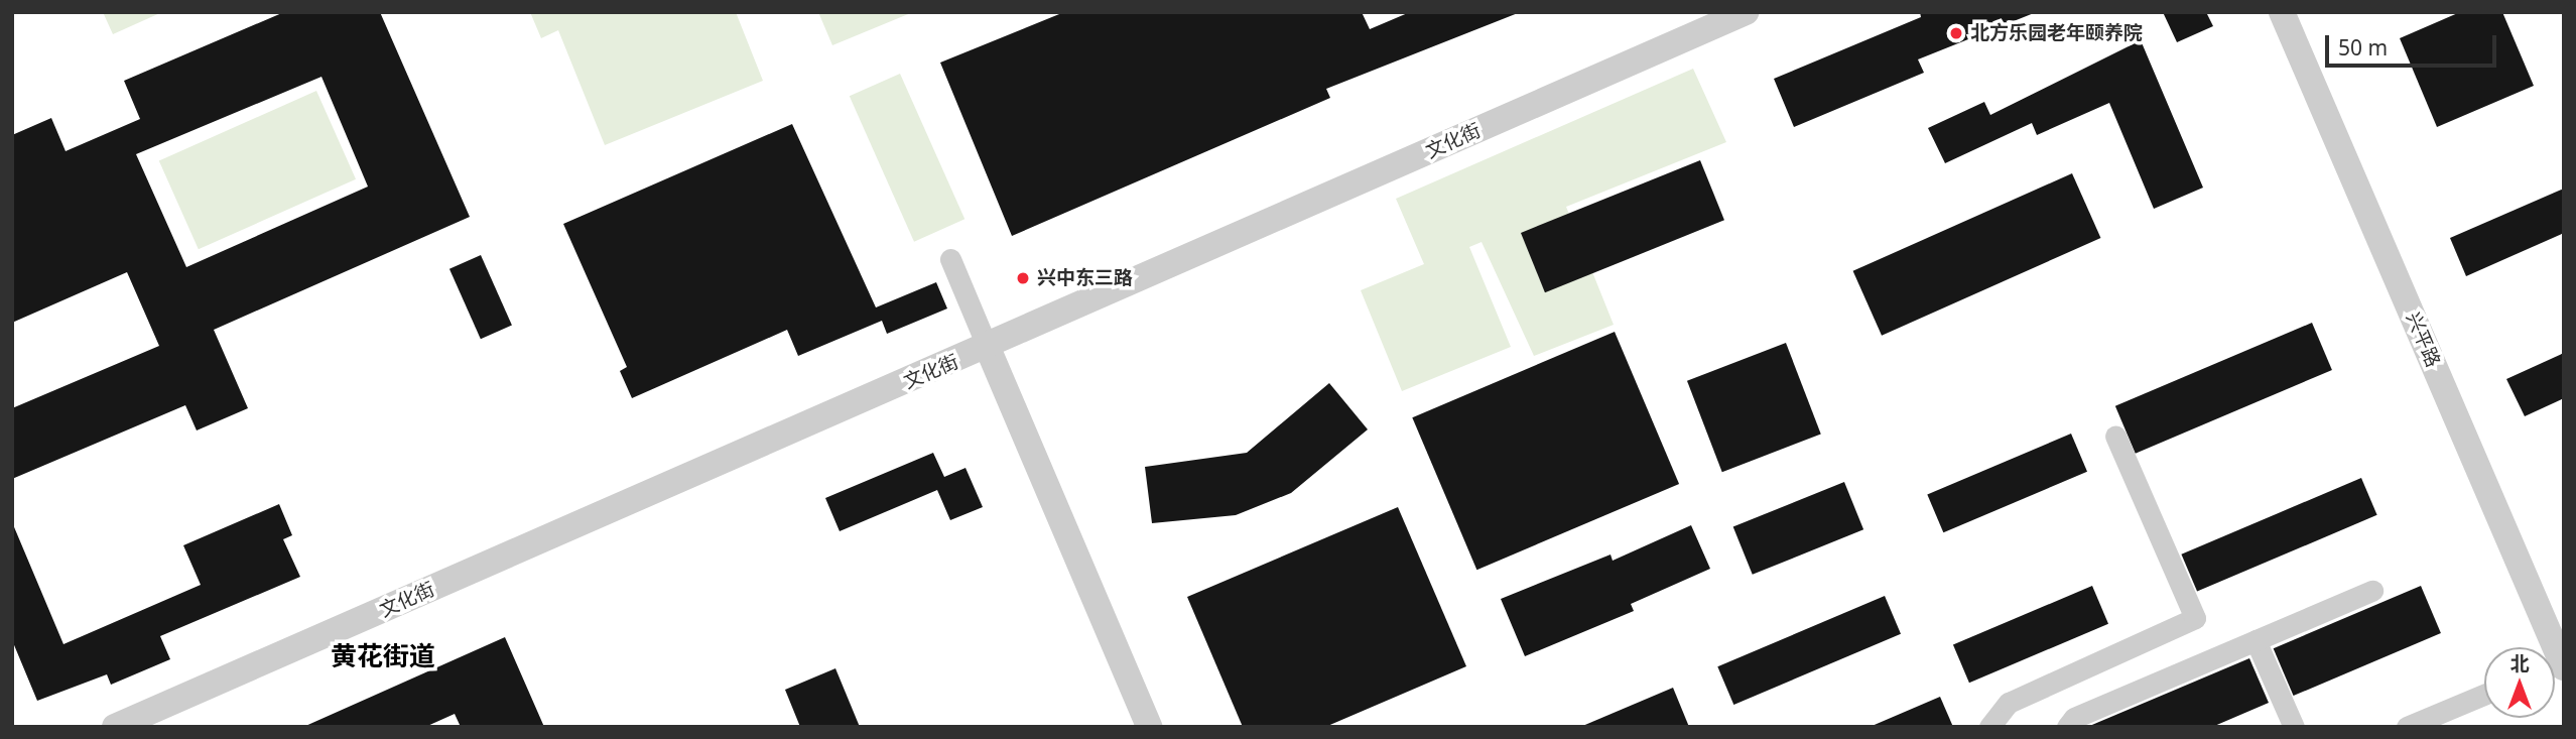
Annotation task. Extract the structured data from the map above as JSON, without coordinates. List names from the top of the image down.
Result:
{
  "streets": {
    "street": ["文化街", "兴平路"]
  },
  "districts": ["黄花街道"],
  "places": ["北方乐园老年颐养院", "兴中东三路"],
  "scale_bar": "50 m",
  "north": "top"
}
